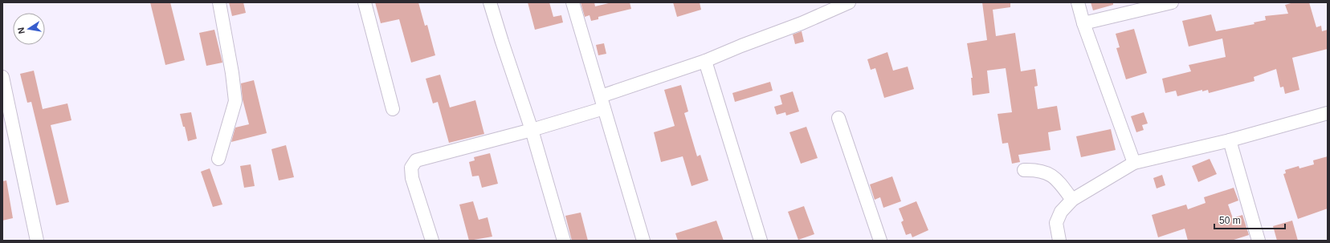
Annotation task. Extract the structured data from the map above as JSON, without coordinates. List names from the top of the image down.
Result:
{
  "scale_bar": "50 m",
  "north": "left"
}
